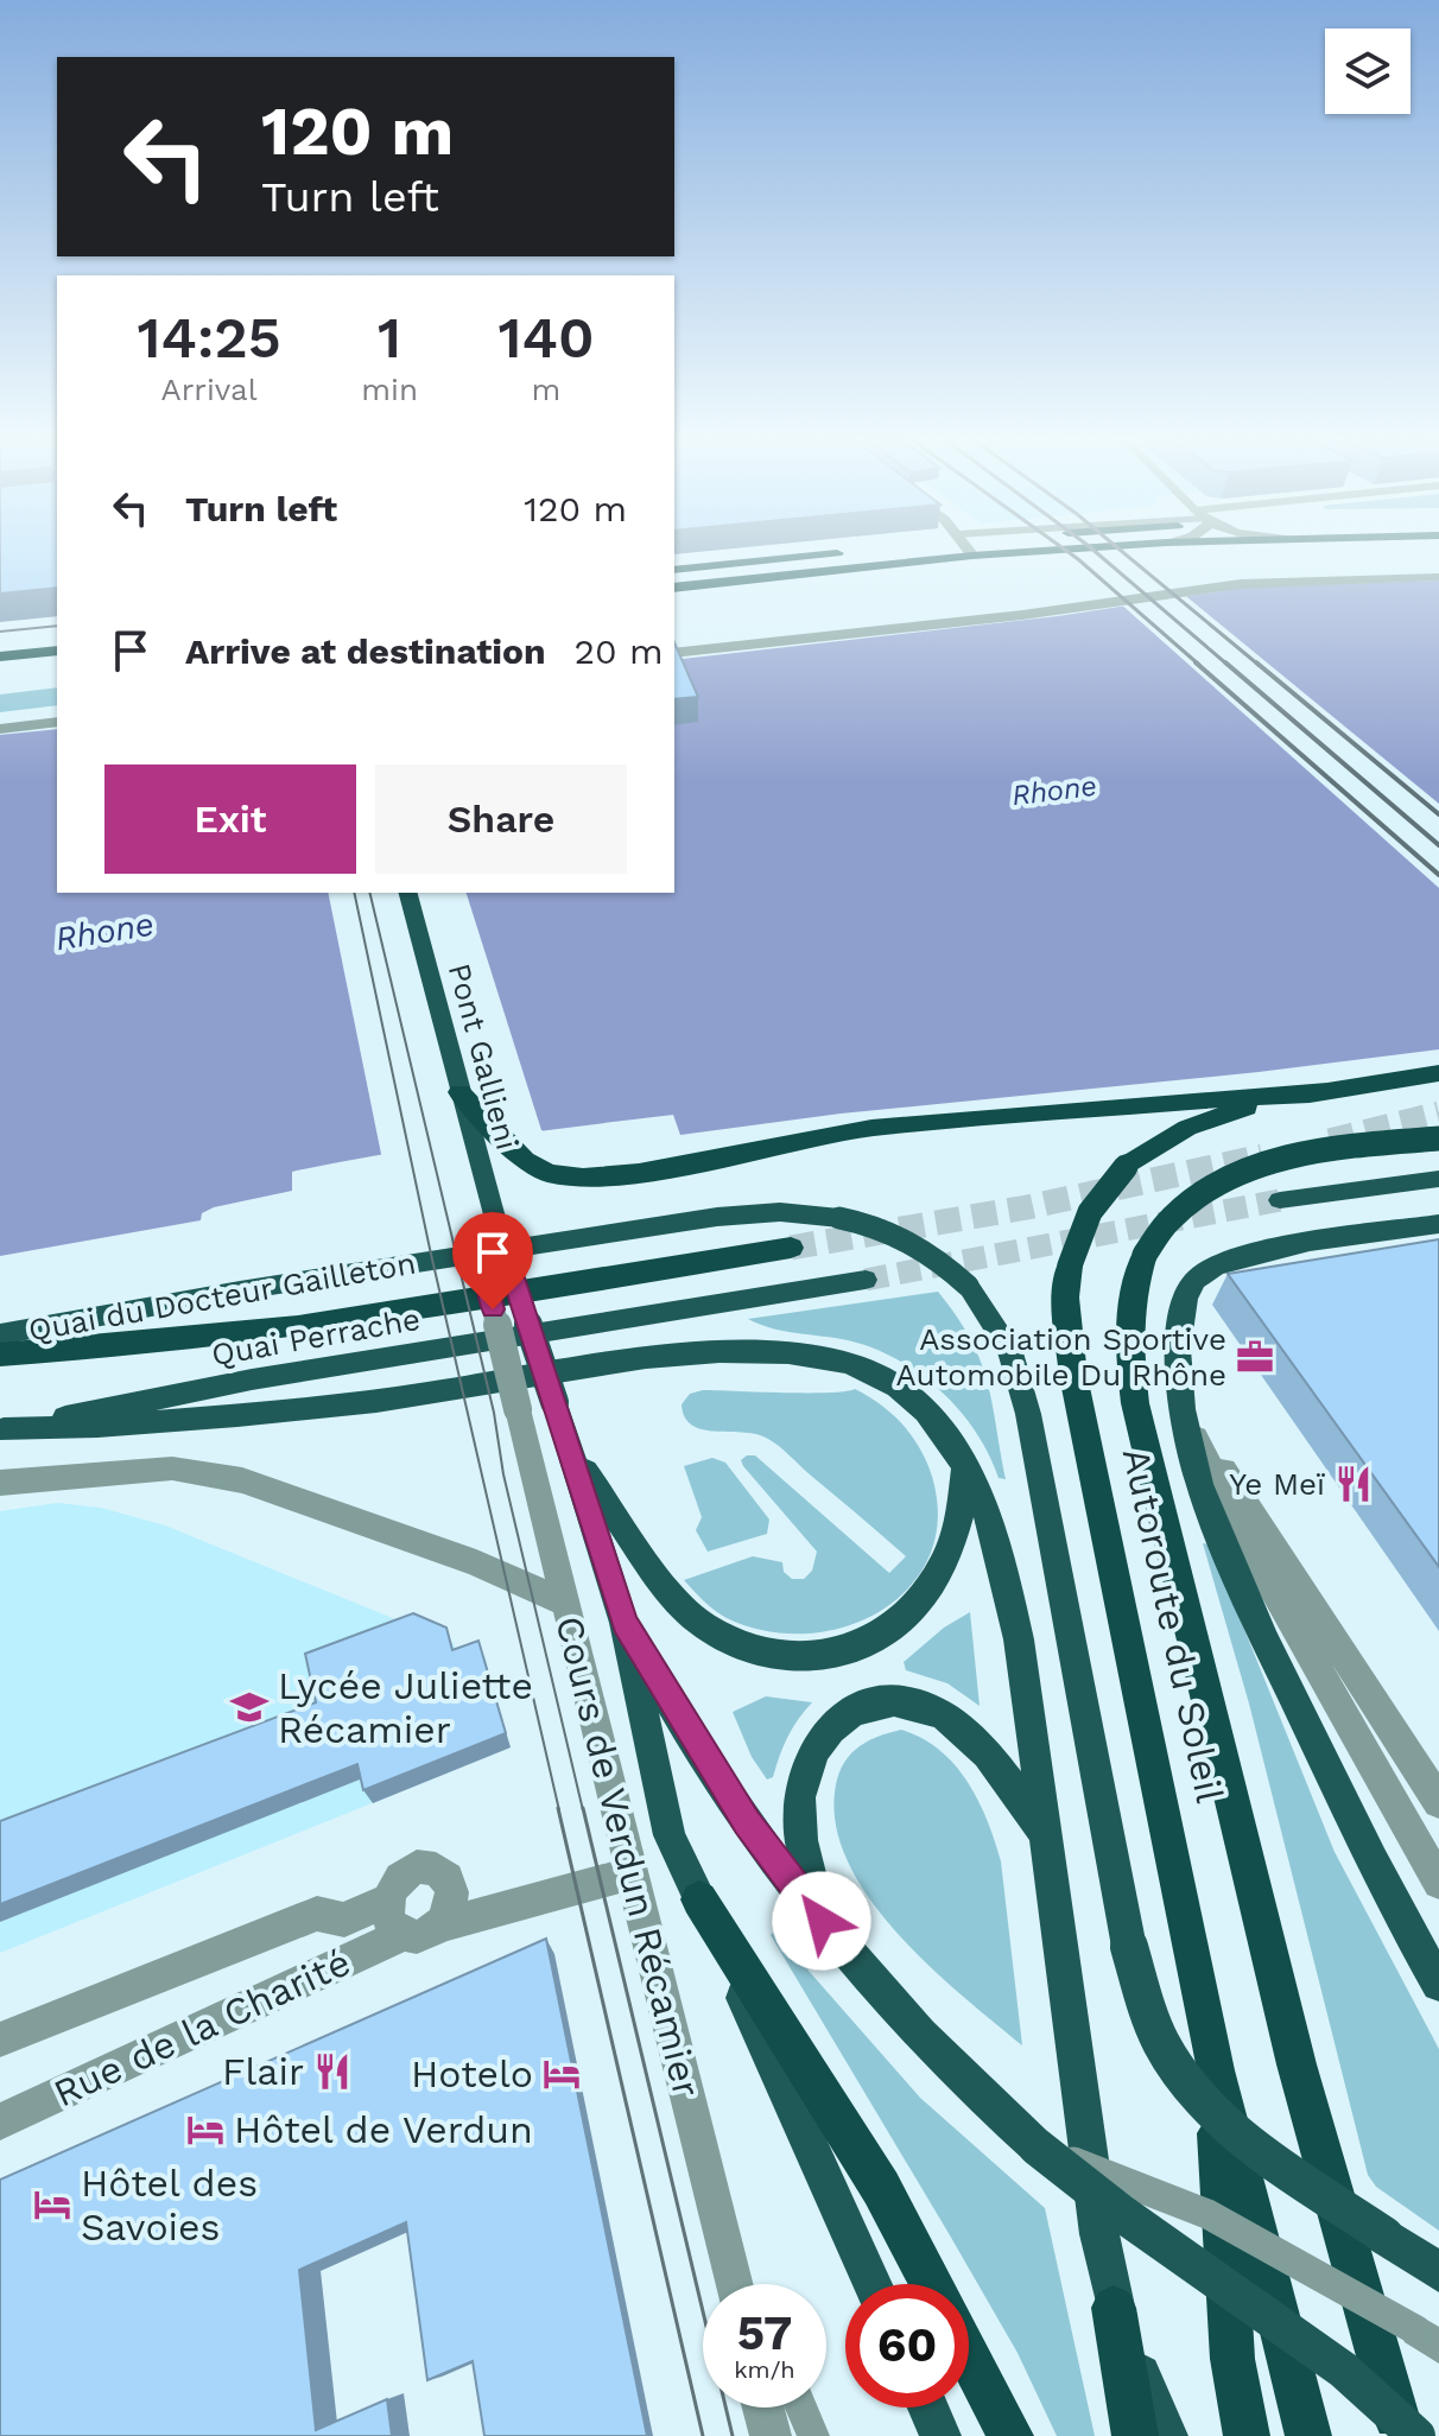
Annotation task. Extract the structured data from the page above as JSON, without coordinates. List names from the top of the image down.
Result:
{
  "streets": {
    "highway": ["Autoroute du Soleil"],
    "main road": ["Pont Gallieni", "Quai du Docteur Gailleton", "Quai Perrache"],
    "street": ["Cours de Verdun Récamier", "Rue de la Charité"]
  },
  "crossings": [
    ["Pont Gallieni", "Cours de Verdun Récamier"]
  ],
  "water": ["Rhone"],
  "places": {
    "office": ["Association Sportive Automobile Du Rhône"],
    "restaurant": ["Ye Meï", "Flair"],
    "school or university": ["Lycée Juliette Récamier"],
    "hotel": ["Hotelo", "Hôtel de Verdun", "Hôtel des Savoies"]
  },
  "page": {
    "turn": ["120 m", "Turn left"],
    "eta": [
      "14:25",
      "Arrival",
      "1",
      "min",
      "140",
      "m"
    ],
    "list": [
      {
        "name": "Turn left",
        "value": "120 m"
      },
      {
        "name": "Arrive at destination",
        "value": "20 m"
      }
    ],
    "buttons": ["Exit", "Share"],
    "speed": "57 km/h",
    "limit": "60"
  }
}
